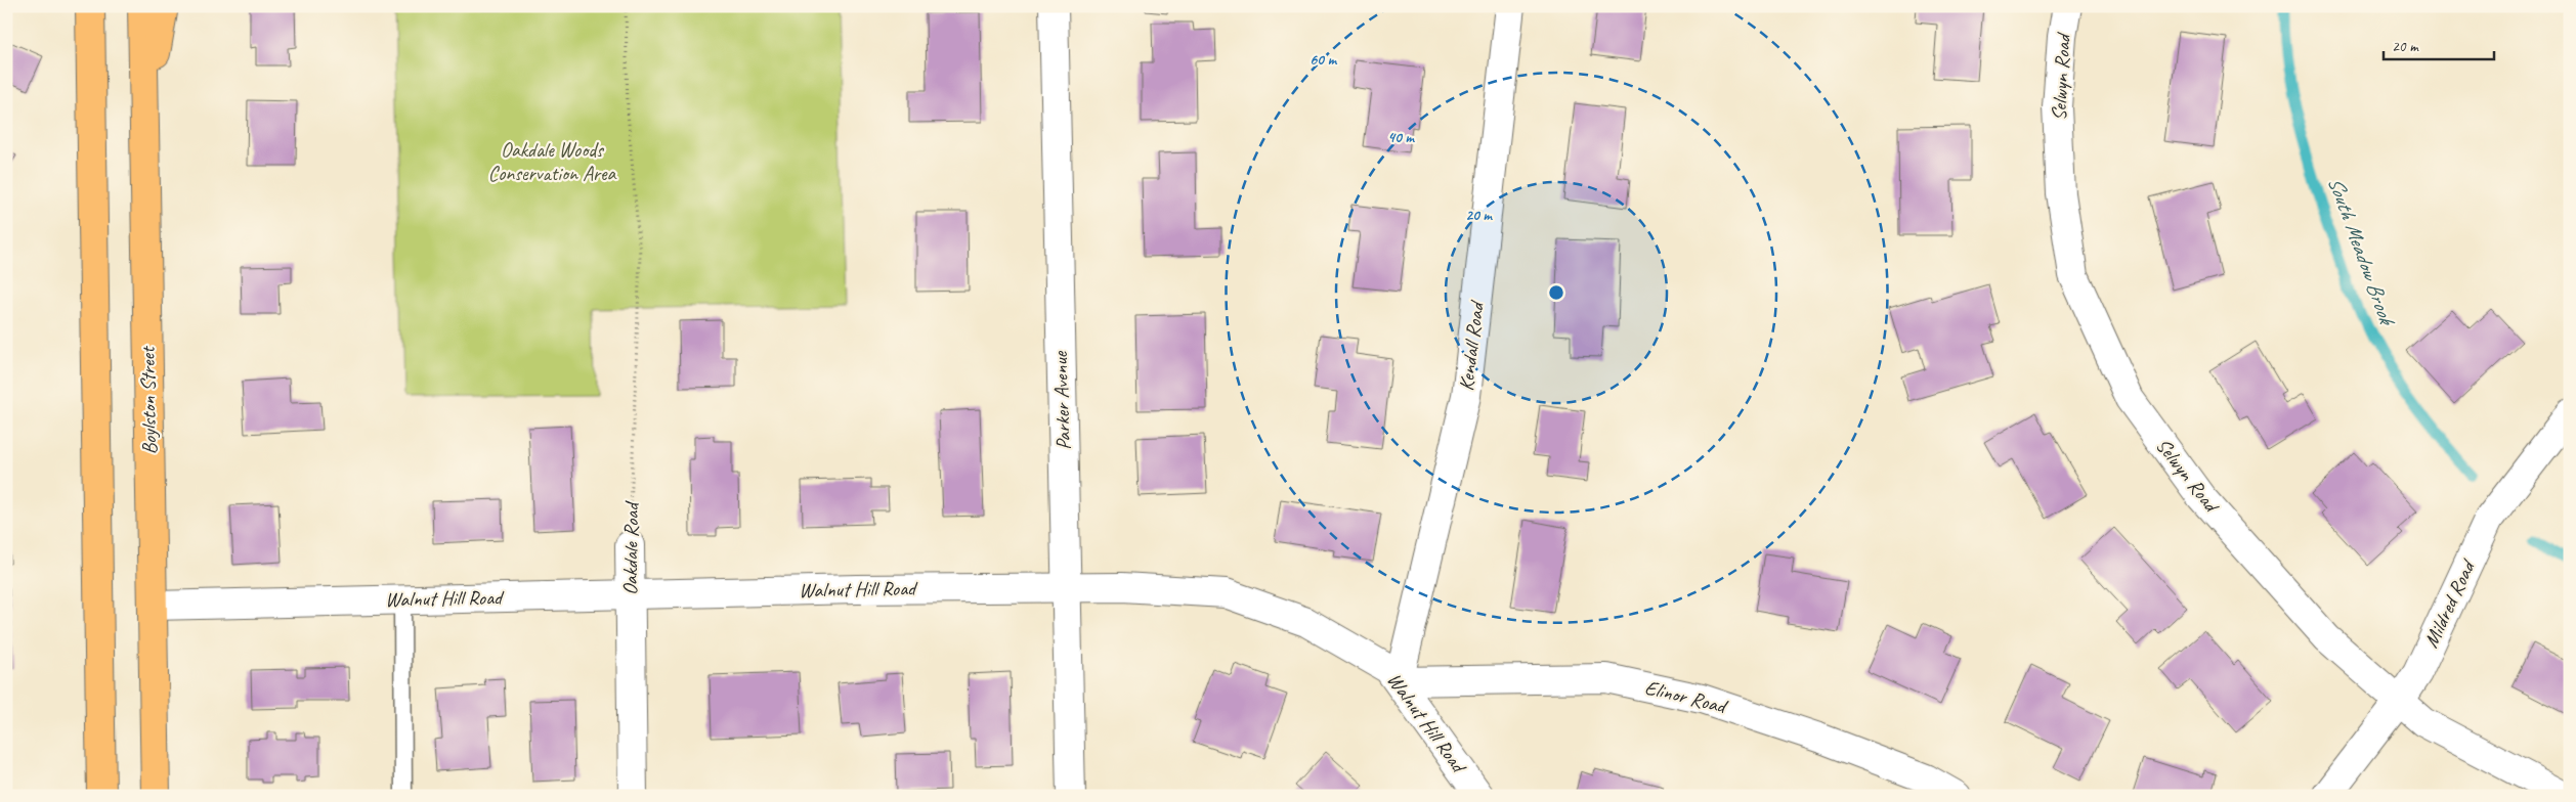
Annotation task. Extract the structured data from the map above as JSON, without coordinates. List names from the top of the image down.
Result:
{
  "streets": {
    "highway": ["Boylston Street"],
    "street": [
      "Selwyn Road",
      "Kendall Road",
      "Parker Avenue",
      "Oakdale Road",
      "Walnut Hill Road",
      "Mildred Road",
      "Elinor Road"
    ]
  },
  "crossings": [
    ["Selwyn Road", "Mildred Road"],
    ["Kendall Road", "Walnut Hill Road"],
    ["Kendall Road", "Elinor Road"],
    ["Boylston Street", "Walnut Hill Road"],
    ["Parker Avenue", "Walnut Hill Road"],
    ["Oakdale Road", "Walnut Hill Road"],
    ["Walnut Hill Road", "Elinor Road"]
  ],
  "water": ["South Meadow Brook"],
  "parks": ["Oakdale Woods Conservation Area"],
  "scale_bar": "20 m",
  "rings": ["60 m", "40 m", "20 m"]
}
